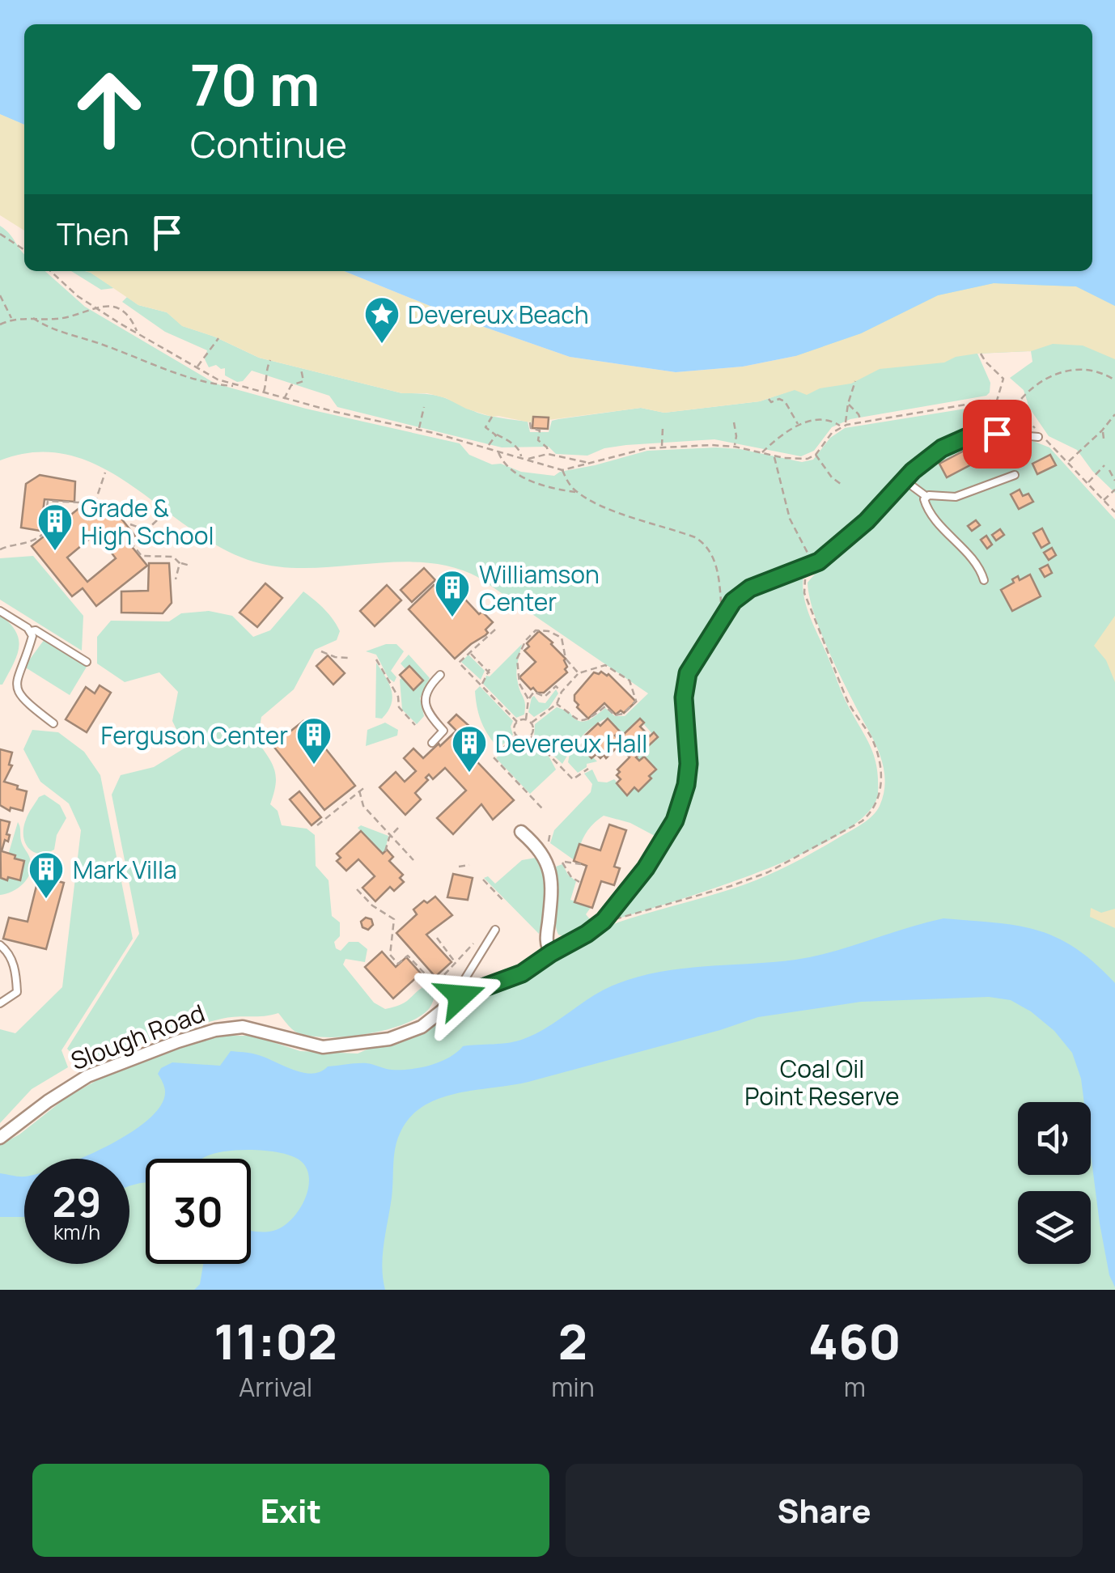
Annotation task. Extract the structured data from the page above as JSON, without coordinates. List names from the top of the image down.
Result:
{
  "streets": {
    "street": ["Slough Road"]
  },
  "parks": ["Coal Oil Point Reserve"],
  "places": {
    "place": ["Devereux Beach"],
    "building": [
      "Grade & High School",
      "Williamson Center",
      "Ferguson Center",
      "Devereux Hall",
      "Mark Villa"
    ]
  },
  "page": {
    "turn": ["70 m", "Continue"],
    "then": "Then",
    "speed": "29 km/h",
    "limit": "30",
    "eta": [
      "11:02",
      "Arrival",
      "2",
      "min",
      "460",
      "m"
    ],
    "buttons": ["Exit", "Share"]
  }
}
